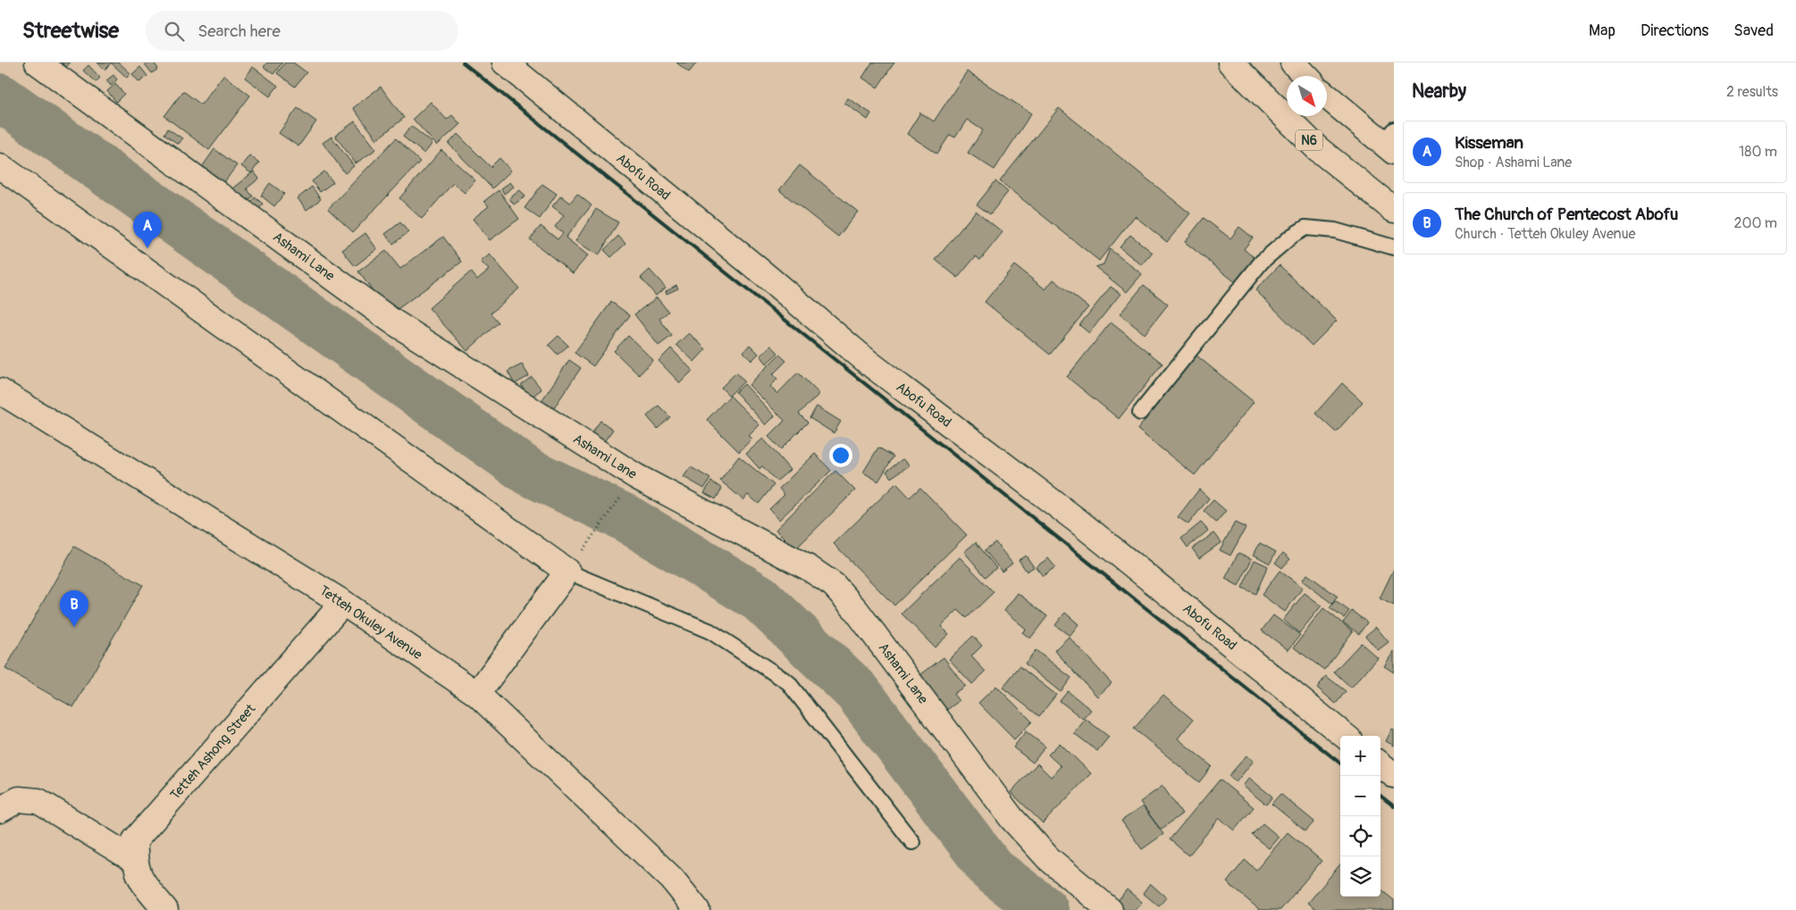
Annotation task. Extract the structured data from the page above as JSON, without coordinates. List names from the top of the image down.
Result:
{
  "streets": {
    "main road": [
      "N6",
      "Abofu Road",
      "Ashami Lane",
      "Tetteh Okuley Avenue",
      "Tetteh Ashong Street"
    ]
  },
  "crossings": [
    ["Tetteh Okuley Avenue", "Tetteh Ashong Street"]
  ],
  "north": "bottom right",
  "page": {
    "header": "Streetwise",
    "search": "Search here",
    "nav": ["Map", "Directions", "Saved"],
    "heading": ["Nearby", "2 results"],
    "list": [
      {
        "mark": "A",
        "name": "Kisseman",
        "note": "Shop · Ashami Lane",
        "value": "180 m"
      },
      {
        "mark": "B",
        "name": "The Church of Pentecost Abofu",
        "note": "Church · Tetteh Okuley Avenue",
        "value": "200 m"
      }
    ],
    "pins": ["A", "B"],
    "map_buttons": ["+", "−"]
  }
}
